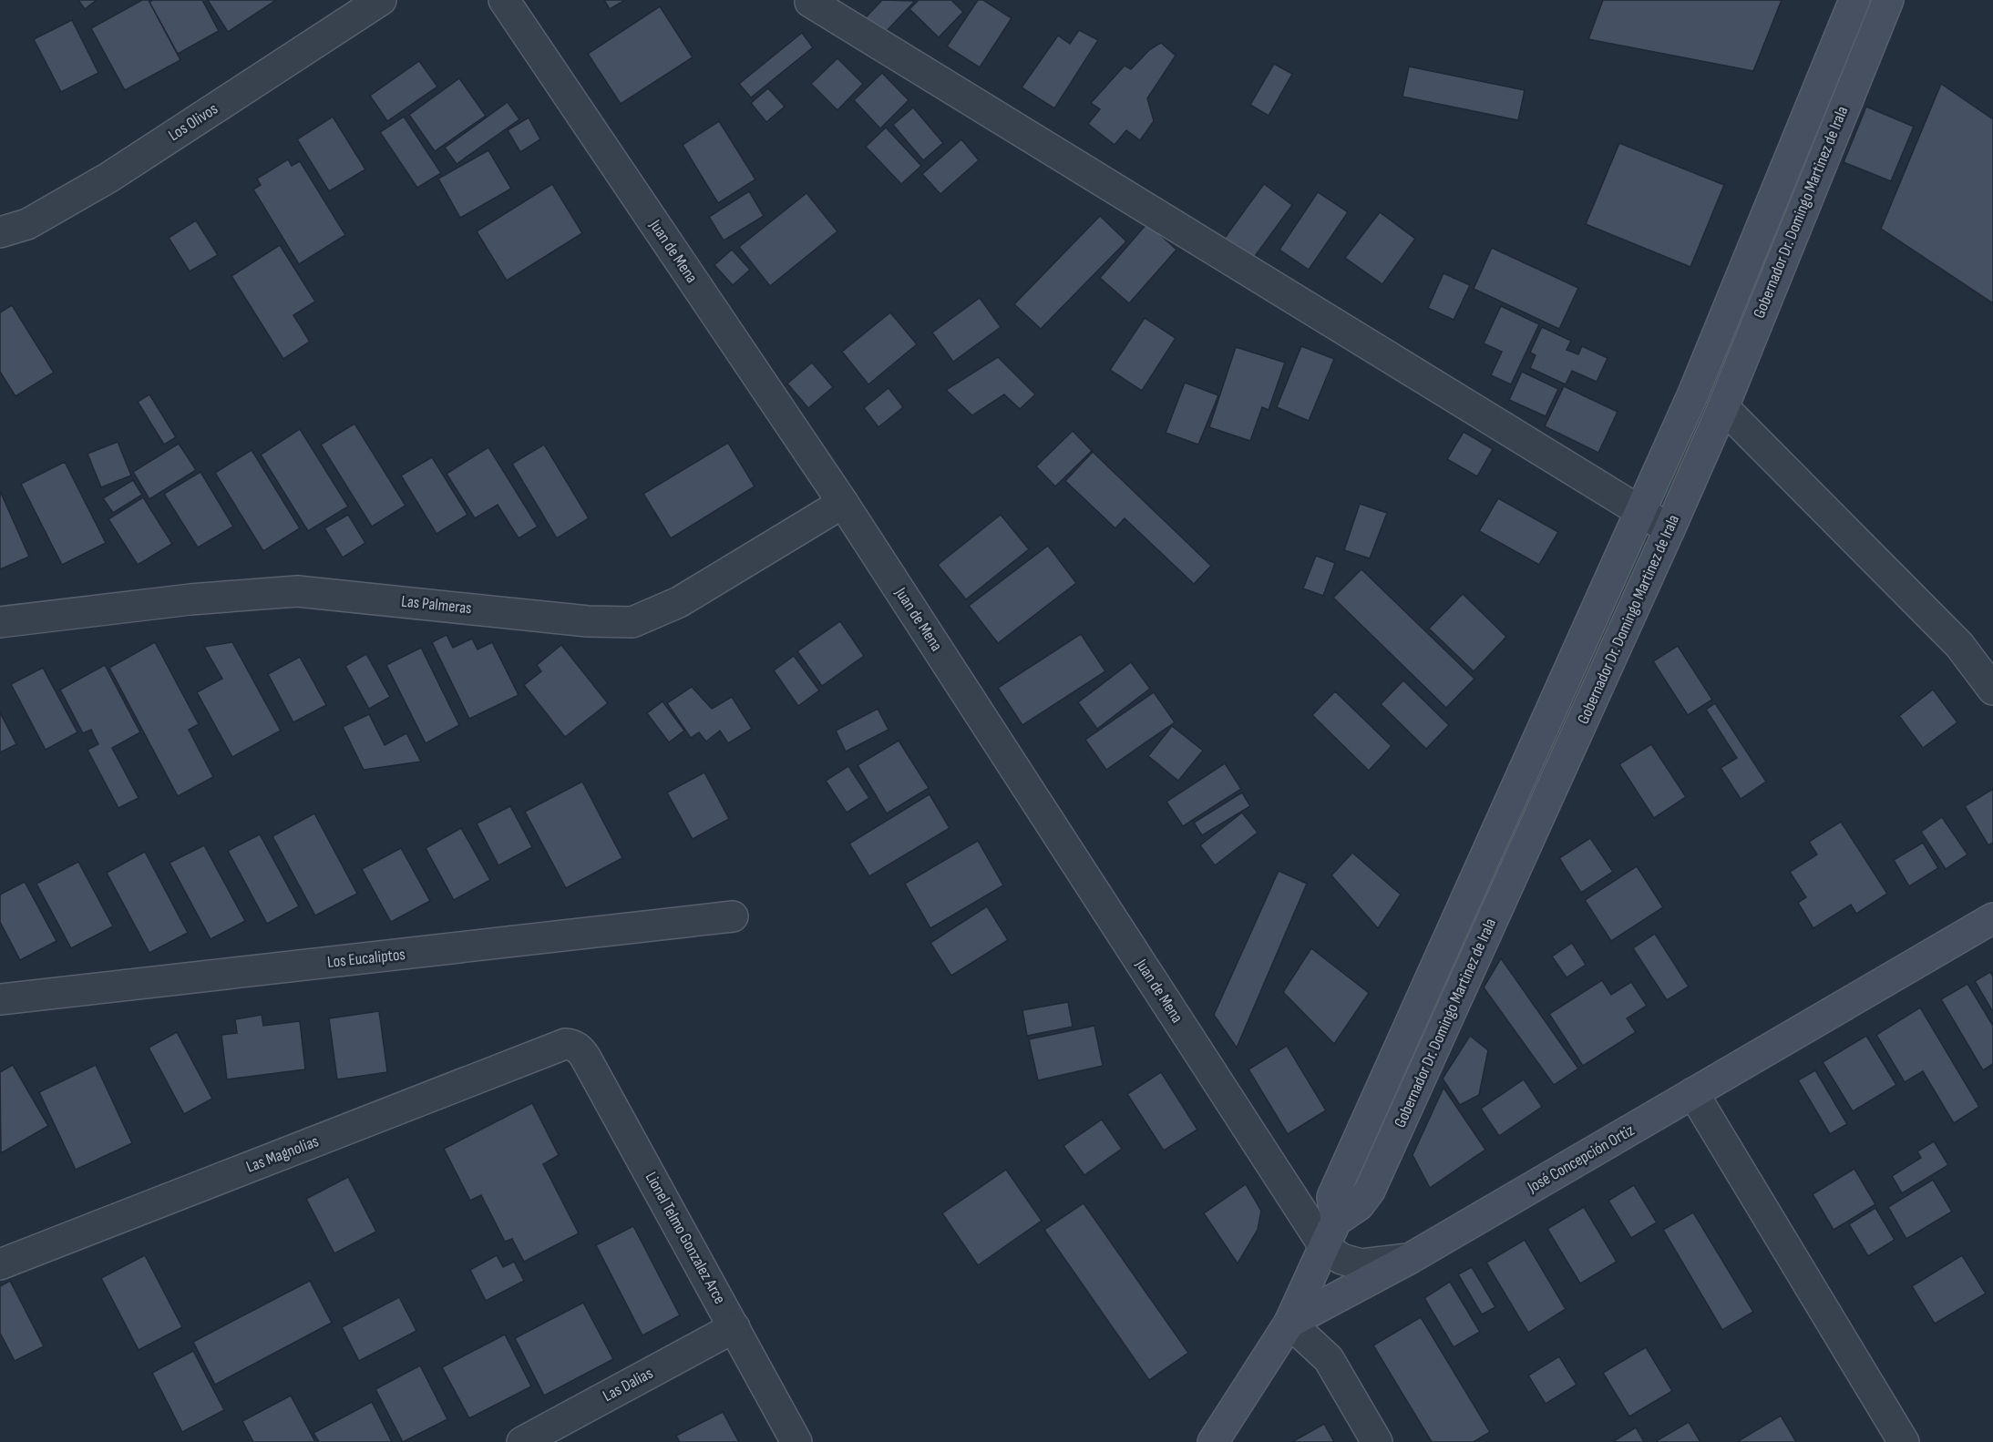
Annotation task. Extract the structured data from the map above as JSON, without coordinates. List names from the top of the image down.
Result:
{
  "streets": {
    "street": [
      "Los Olivos",
      "Gobernador Dr. Domingo Martinez de Irala",
      "Juan de Mena",
      "Las Palmeras",
      "Los Eucaliptos",
      "Las Magnolias",
      "José Concepción Ortiz",
      "Lionel Telmo Gonzalez Arce",
      "Las Dalias"
    ]
  },
  "crossings": [
    ["Gobernador Dr. Domingo Martinez de Irala", "Juan de Mena"],
    ["Gobernador Dr. Domingo Martinez de Irala", "José Concepción Ortiz"],
    ["Juan de Mena", "Las Palmeras"],
    ["Las Magnolias", "Lionel Telmo Gonzalez Arce"],
    ["Lionel Telmo Gonzalez Arce", "Las Dalias"]
  ]
}
